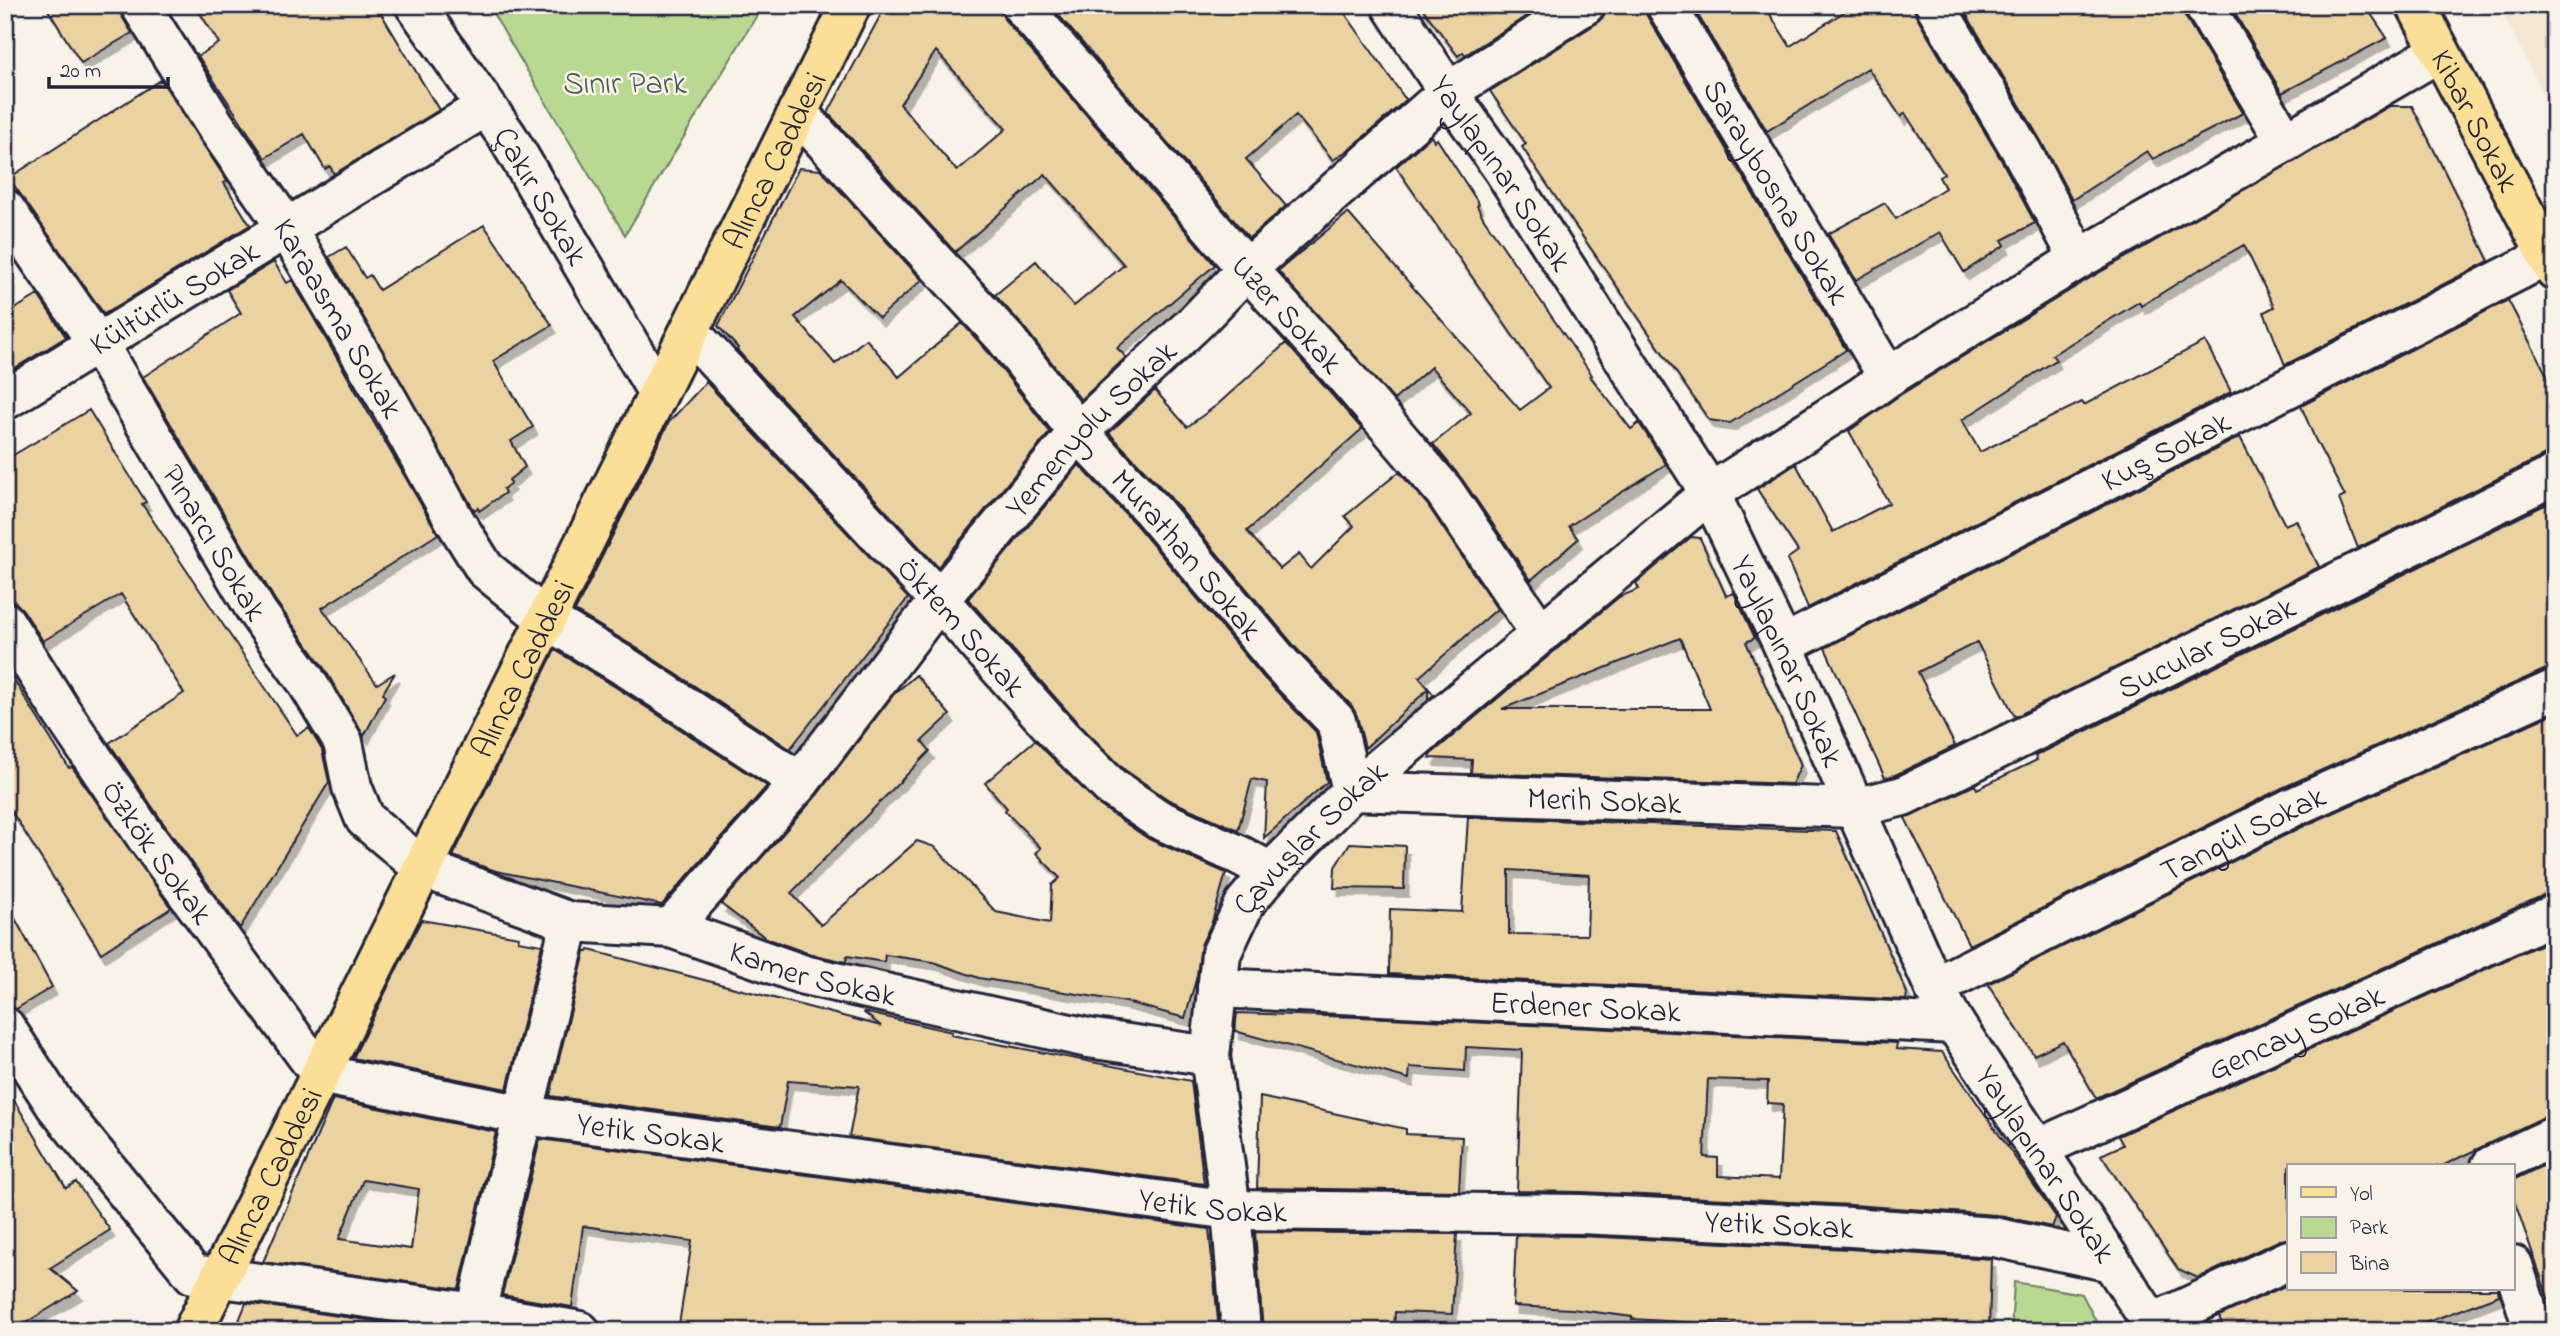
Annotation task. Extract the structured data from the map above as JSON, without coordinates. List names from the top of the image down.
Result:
{
  "streets": {
    "main road": ["Kibar Sokak", "Alınca Caddesi"],
    "street": [
      "Yaylapınar Sokak",
      "Saraybosna Sokak",
      "Çakır Sokak",
      "Kültürlü Sokak",
      "Uzer Sokak",
      "Karaasma Sokak",
      "Yemenyolu Sokak",
      "Kuş Sokak",
      "Pınarcı Sokak",
      "Murathan Sokak",
      "Öktem Sokak",
      "Sucular Sokak",
      "Merih Sokak",
      "Tangül Sokak",
      "Çavuşlar Sokak",
      "Özkök Sokak",
      "Kamer Sokak",
      "Erdener Sokak",
      "Gencay Sokak",
      "Yetik Sokak"
    ]
  },
  "crossings": [
    ["Kibar Sokak", "Kuş Sokak"],
    ["Kibar Sokak", "Çavuşlar Sokak"],
    ["Alınca Caddesi", "Çakır Sokak"],
    ["Alınca Caddesi", "Karaasma Sokak"],
    ["Alınca Caddesi", "Pınarcı Sokak"],
    ["Alınca Caddesi", "Murathan Sokak"],
    ["Alınca Caddesi", "Öktem Sokak"],
    ["Alınca Caddesi", "Özkök Sokak"],
    ["Alınca Caddesi", "Kamer Sokak"],
    ["Alınca Caddesi", "Yetik Sokak"],
    ["Yaylapınar Sokak", "Yemenyolu Sokak"],
    ["Yaylapınar Sokak", "Kuş Sokak"],
    ["Yaylapınar Sokak", "Sucular Sokak"],
    ["Yaylapınar Sokak", "Merih Sokak"],
    ["Yaylapınar Sokak", "Tangül Sokak"],
    ["Yaylapınar Sokak", "Çavuşlar Sokak"],
    ["Yaylapınar Sokak", "Erdener Sokak"],
    ["Yaylapınar Sokak", "Gencay Sokak"],
    ["Yaylapınar Sokak", "Yetik Sokak"],
    ["Saraybosna Sokak", "Çavuşlar Sokak"],
    ["Çakır Sokak", "Kültürlü Sokak"],
    ["Kültürlü Sokak", "Karaasma Sokak"],
    ["Kültürlü Sokak", "Pınarcı Sokak"],
    ["Uzer Sokak", "Yemenyolu Sokak"],
    ["Uzer Sokak", "Çavuşlar Sokak"],
    ["Karaasma Sokak", "Yemenyolu Sokak"],
    ["Yemenyolu Sokak", "Murathan Sokak"],
    ["Yemenyolu Sokak", "Öktem Sokak"],
    ["Yemenyolu Sokak", "Kamer Sokak"],
    ["Pınarcı Sokak", "Kamer Sokak"],
    ["Murathan Sokak", "Merih Sokak"],
    ["Murathan Sokak", "Çavuşlar Sokak"],
    ["Öktem Sokak", "Çavuşlar Sokak"],
    ["Sucular Sokak", "Merih Sokak"],
    ["Merih Sokak", "Çavuşlar Sokak"],
    ["Çavuşlar Sokak", "Kamer Sokak"],
    ["Çavuşlar Sokak", "Erdener Sokak"],
    ["Çavuşlar Sokak", "Yetik Sokak"],
    ["Özkök Sokak", "Yetik Sokak"]
  ],
  "parks": ["Sınır Park"],
  "legend": ["Yol", "Park", "Bina"],
  "scale_bar": "20 m"
}
